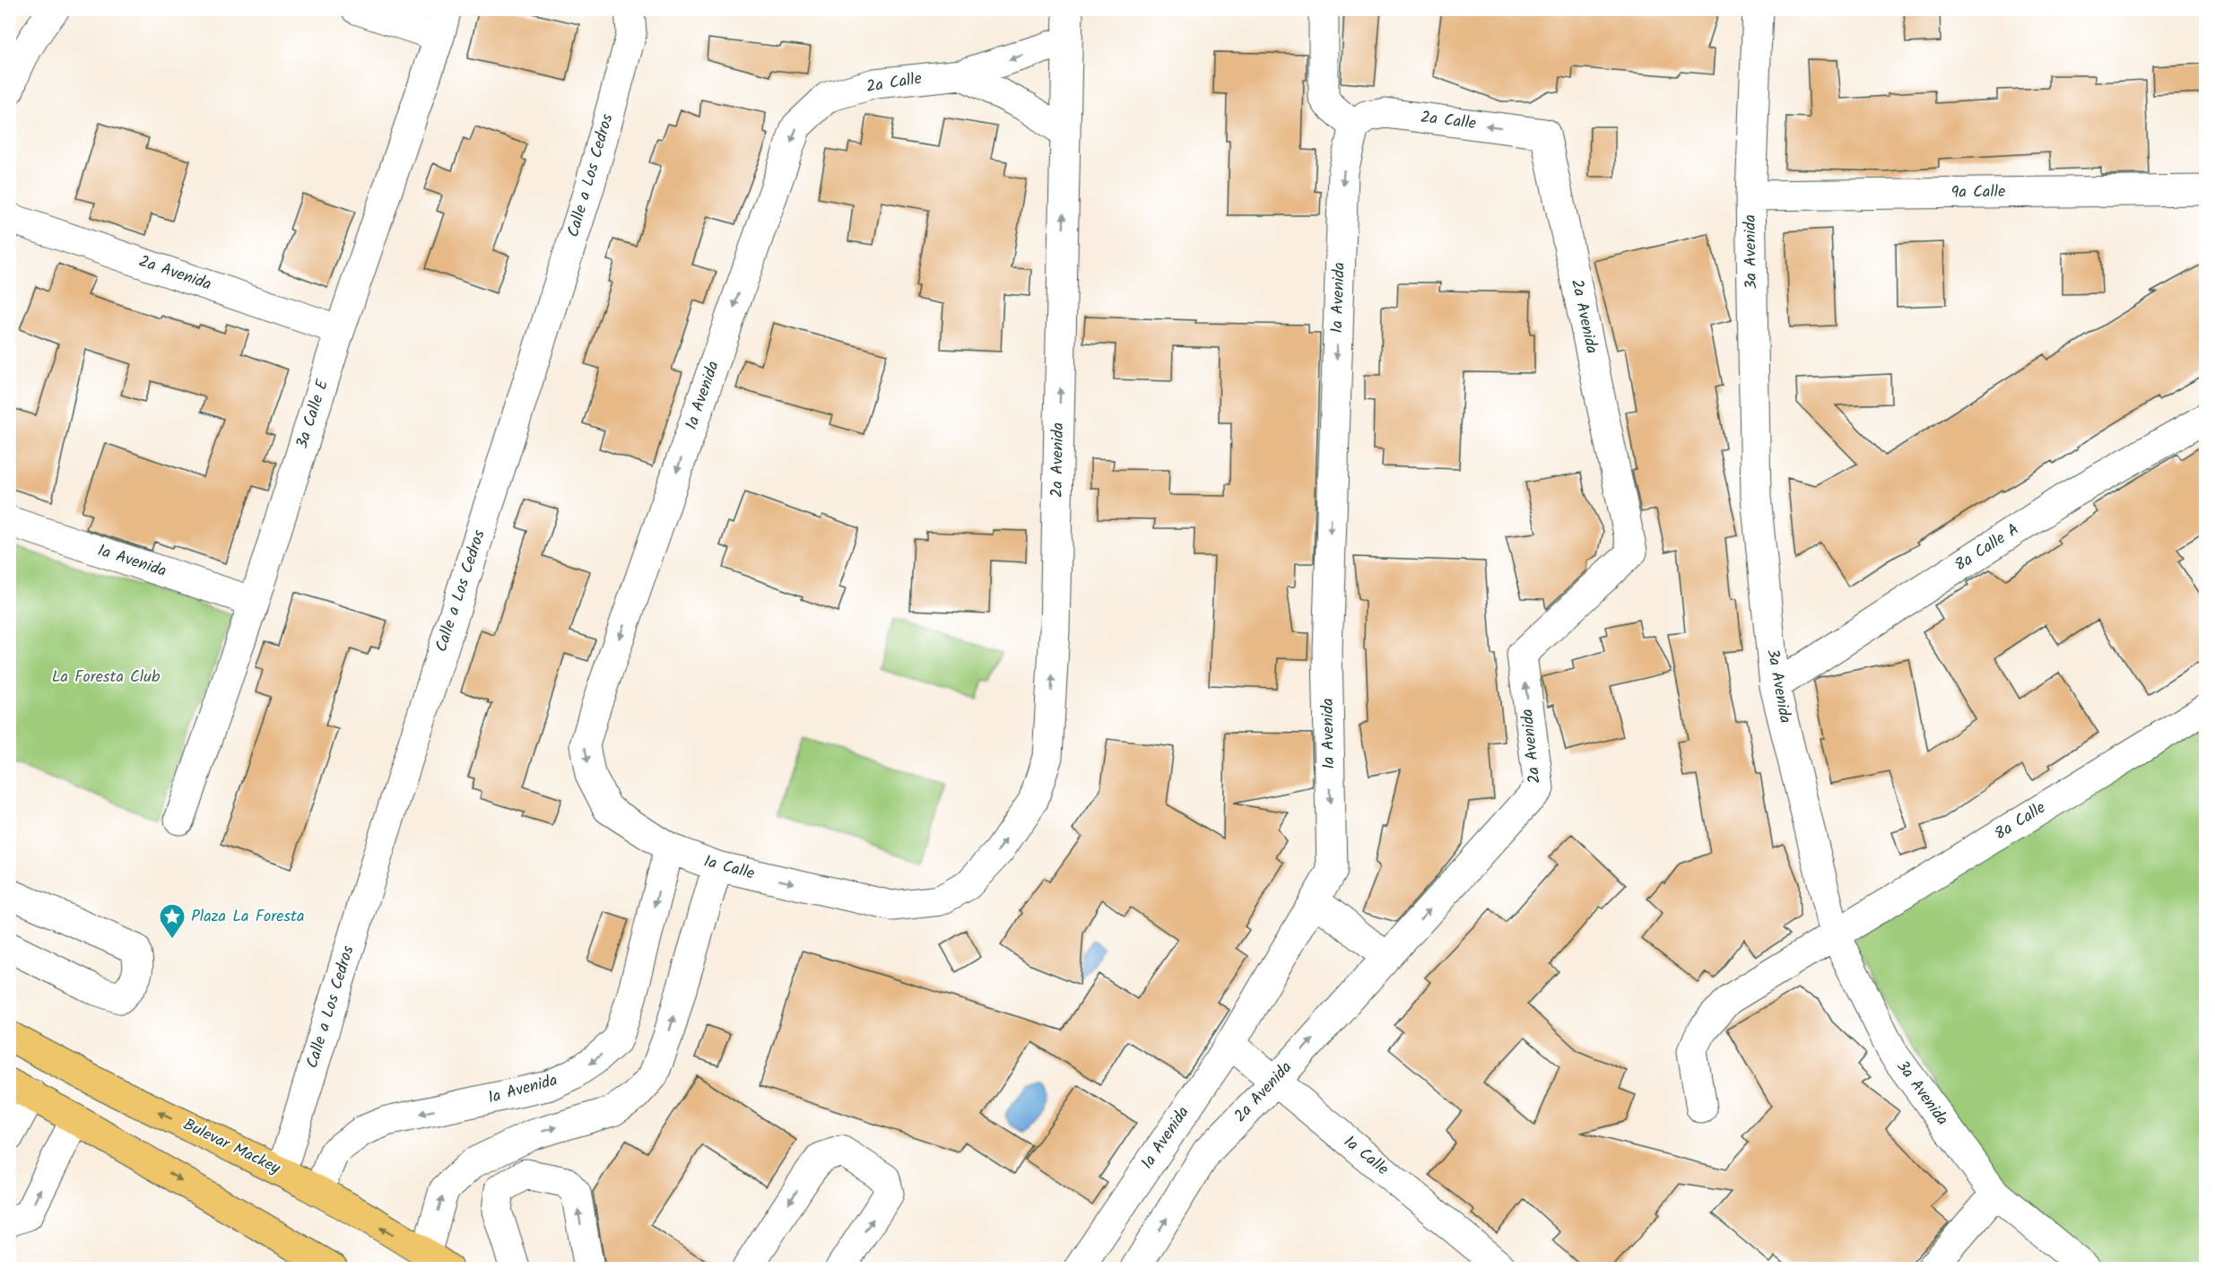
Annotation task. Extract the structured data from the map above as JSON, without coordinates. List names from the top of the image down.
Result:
{
  "streets": {
    "main road": ["Bulevar Mackey"],
    "street": [
      "2a Calle",
      "Calle a Los Cedros",
      "9a Calle",
      "3a Avenida",
      "2a Avenida",
      "1a Avenida",
      "3a Calle E",
      "8a Calle A",
      "8a Calle",
      "1a Calle"
    ]
  },
  "crossings": [
    ["2a Calle", "2a Avenida"],
    ["2a Calle", "1a Avenida"],
    ["Calle a Los Cedros", "Bulevar Mackey"],
    ["9a Calle", "3a Avenida"],
    ["3a Avenida", "8a Calle A"],
    ["3a Avenida", "8a Calle"],
    ["2a Avenida", "3a Calle E"],
    ["2a Avenida", "1a Calle"],
    ["1a Avenida", "3a Calle E"],
    ["1a Avenida", "1a Calle"],
    ["1a Avenida", "Bulevar Mackey"]
  ],
  "one_way": [
    "2a Calle",
    "2a Avenida",
    "1a Avenida",
    "1a Calle"
  ],
  "parks": ["La Foresta Club"],
  "places": {
    "place": ["Plaza La Foresta"]
  }
}
